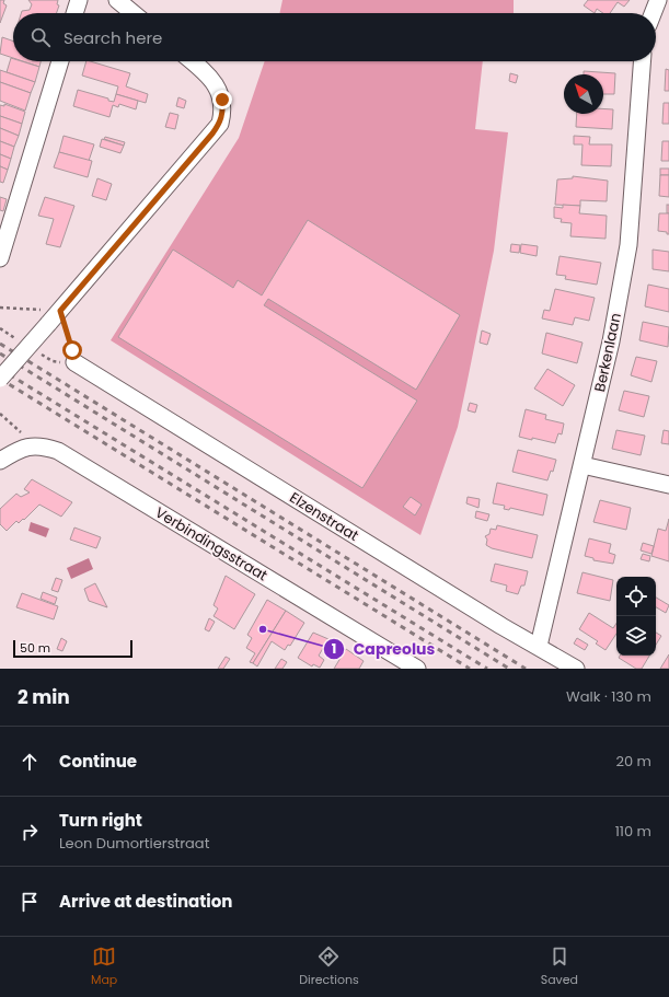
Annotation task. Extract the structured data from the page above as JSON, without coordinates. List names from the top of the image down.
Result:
{
  "streets": {
    "street": ["Berkenlaan", "Elzenstraat", "Verbindingsstraat"]
  },
  "crossings": [
    ["Berkenlaan", "Elzenstraat"]
  ],
  "places": ["Capreolus"],
  "scale_bar": "50 m",
  "north": "top left",
  "page": {
    "search": "Search here",
    "scale": "50 m",
    "heading": ["2 min", "Walk · 130 m"],
    "list": [
      ["Continue", "20 m"],
      ["Turn right", "Leon Dumortierstraat", "110 m"],
      "Arrive at destination"
    ],
    "nav": ["Map", "Directions", "Saved"]
  }
}
